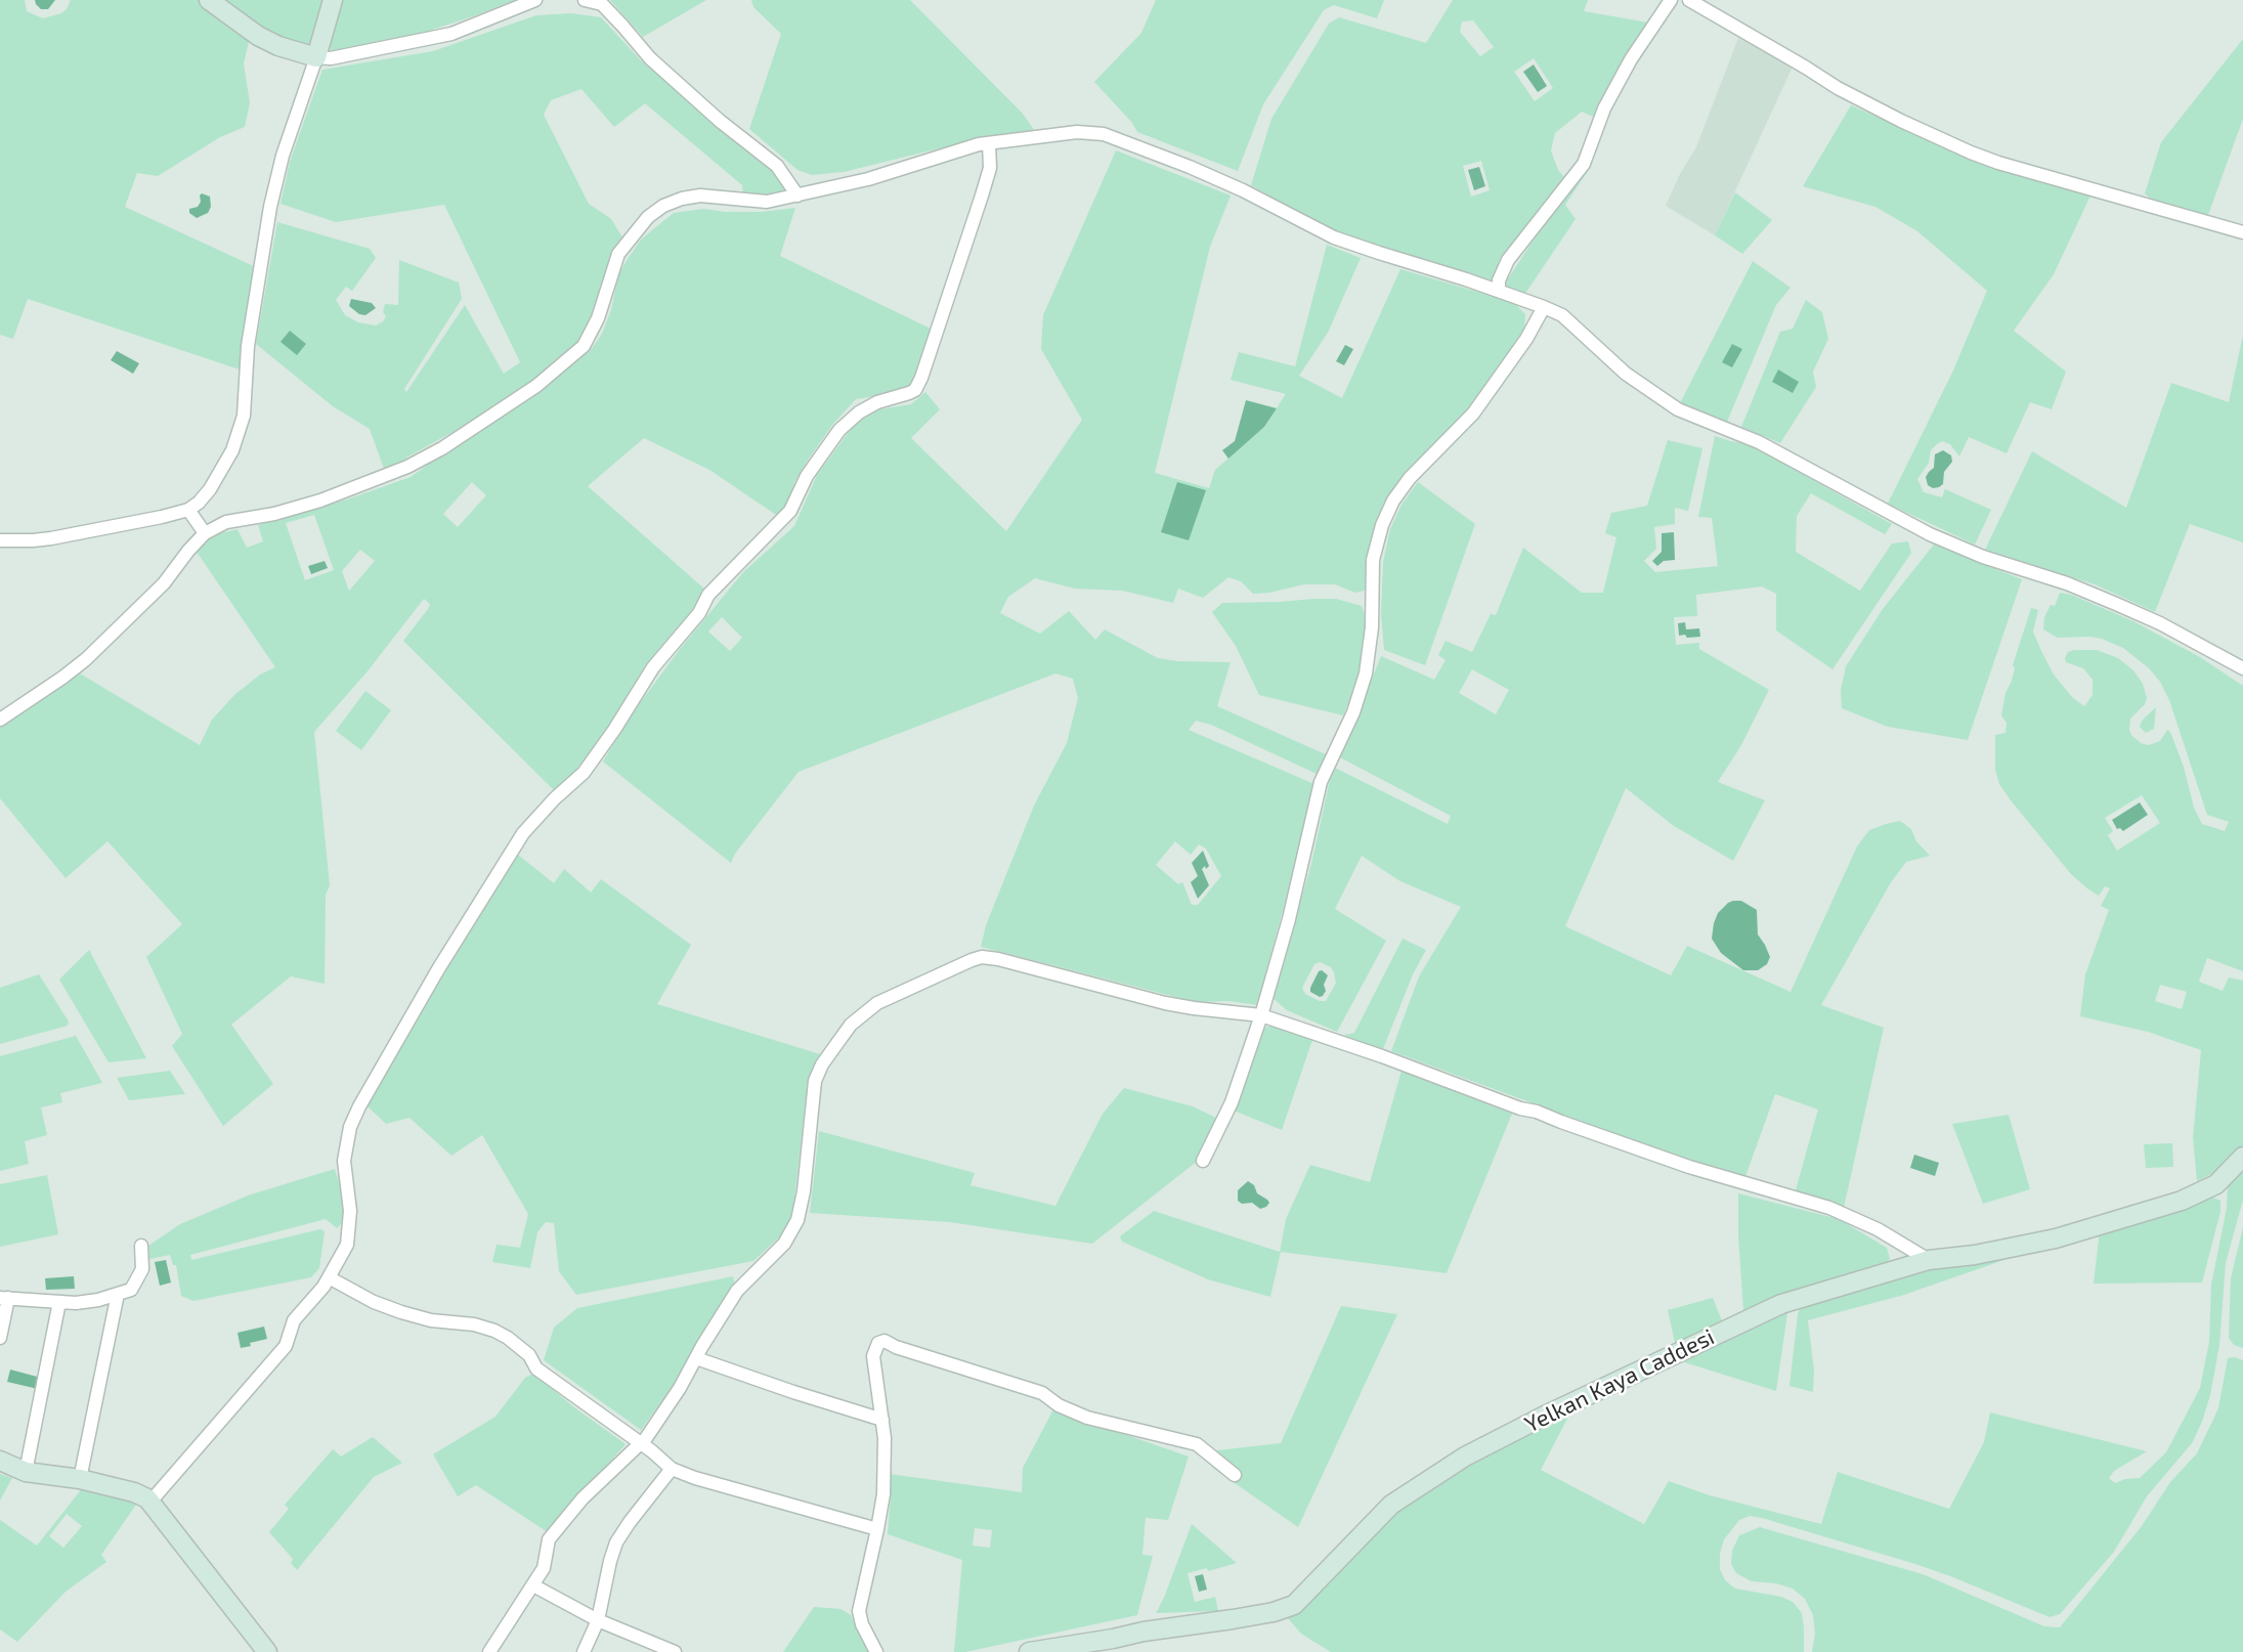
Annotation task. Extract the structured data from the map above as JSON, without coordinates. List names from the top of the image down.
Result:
{
  "streets": {
    "street": ["Yelkan Kaya Caddesi"]
  }
}
